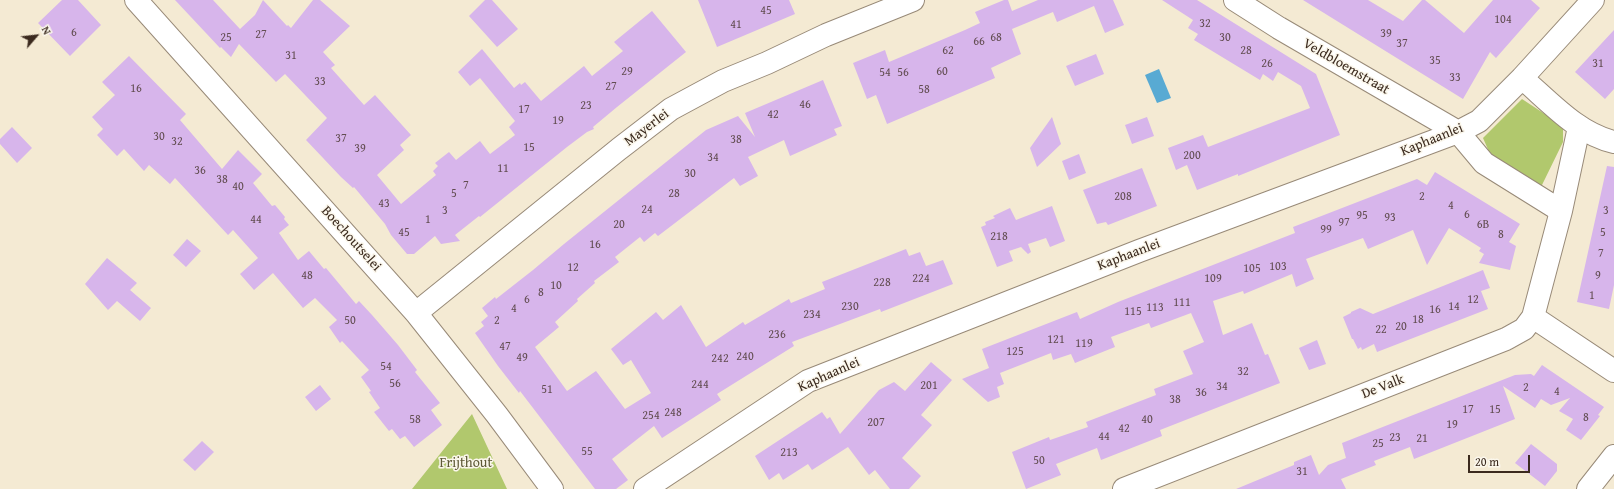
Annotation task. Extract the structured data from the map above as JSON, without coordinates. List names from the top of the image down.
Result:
{
  "streets": {
    "street": [
      "Veldbloemstraat",
      "Mayerlei",
      "Kaphaanlei",
      "Boechoutselei",
      "De Valk"
    ]
  },
  "crossings": [
    ["Veldbloemstraat", "Kaphaanlei"],
    ["Mayerlei", "Boechoutselei"]
  ],
  "parks": ["Frijthout"],
  "house_numbers": [
    "45",
    "104",
    "32",
    "41",
    "6",
    "39",
    "27",
    "25",
    "68",
    "30",
    "66",
    "37",
    "62",
    "28",
    "31",
    "35",
    "26",
    "31",
    "29",
    "60",
    "54",
    "56",
    "33",
    "33",
    "27",
    "16",
    "58",
    "46",
    "23",
    "17",
    "42",
    "19",
    "30",
    "37",
    "38",
    "32",
    "15",
    "39",
    "200",
    "34",
    "11",
    "36",
    "30",
    "38",
    "7",
    "40",
    "5",
    "28",
    "208",
    "2",
    "43",
    "4",
    "24",
    "3",
    "3",
    "6",
    "95",
    "93",
    "44",
    "1",
    "97",
    "20",
    "6B",
    "99",
    "45",
    "5",
    "8",
    "218",
    "16",
    "7",
    "103",
    "12",
    "105",
    "48",
    "9",
    "224",
    "109",
    "228",
    "10",
    "8",
    "1",
    "6",
    "12",
    "111",
    "230",
    "14",
    "113",
    "4",
    "16",
    "115",
    "234",
    "18",
    "50",
    "2",
    "20",
    "22",
    "236",
    "121",
    "119",
    "47",
    "125",
    "240",
    "49",
    "242",
    "54",
    "32",
    "56",
    "244",
    "201",
    "34",
    "2",
    "51",
    "4",
    "36",
    "38",
    "17",
    "15",
    "248",
    "254",
    "8",
    "58",
    "40",
    "207",
    "19",
    "42",
    "44",
    "23",
    "21",
    "25",
    "55",
    "213",
    "50",
    "31"
  ],
  "scale_bar": "20 m",
  "north": "top right"
}
